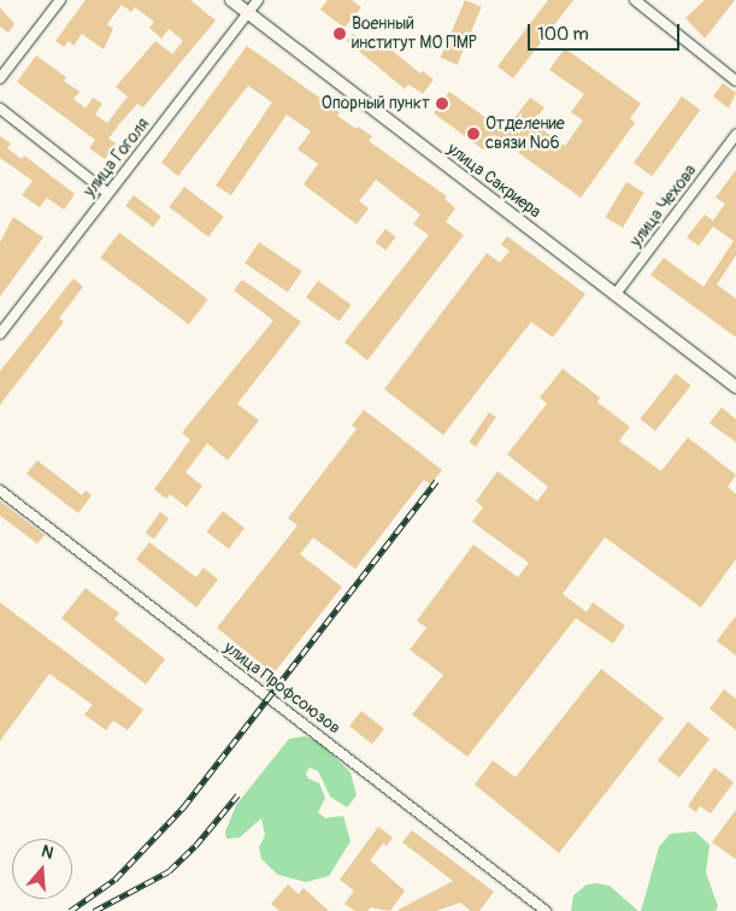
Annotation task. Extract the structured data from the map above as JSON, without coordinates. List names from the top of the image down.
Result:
{
  "streets": {
    "street": [
      "улица Гоголя",
      "улица Сакриера",
      "улица Чехова",
      "улица Профсоюзов"
    ]
  },
  "crossings": [
    ["улица Гоголя", "улица Сакриера"],
    ["улица Сакриера", "улица Чехова"]
  ],
  "places": ["Военный институт МО ПМР", "Опорный пункт", "Отделение связи №6"],
  "scale_bar": "100 m",
  "north": "top"
}
